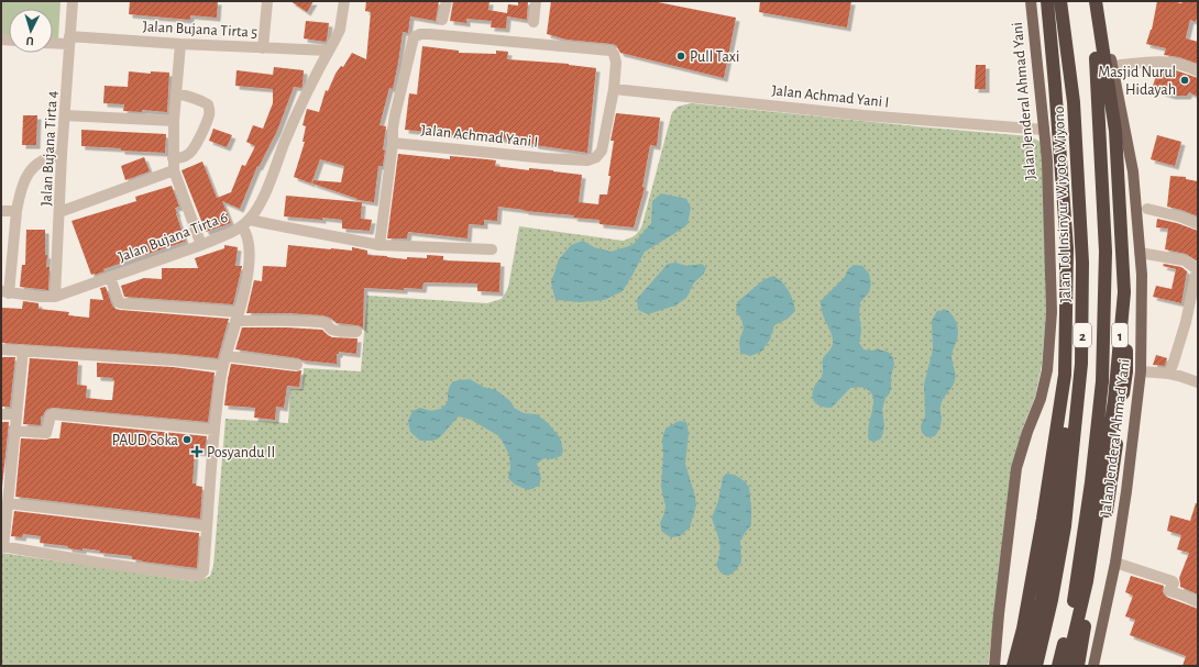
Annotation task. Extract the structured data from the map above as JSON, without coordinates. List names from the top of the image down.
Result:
{
  "streets": {
    "highway": [
      "Jalan Jenderal Ahmad Yani",
      "Jalan Tol Insinyur Wiyoto Wiyono",
      "2",
      "1"
    ],
    "street": [
      "Jalan Bujana Tirta 5",
      "Jalan Achmad Yani I",
      "Jalan Bujana Tirta 4",
      "Jalan Bujana Tirta 6"
    ]
  },
  "crossings": [
    ["Jalan Bujana Tirta 5", "Jalan Bujana Tirta 4"],
    ["Jalan Bujana Tirta 5", "Jalan Bujana Tirta 6"],
    ["Jalan Achmad Yani I", "Jalan Jenderal Ahmad Yani"],
    ["Jalan Bujana Tirta 4", "Jalan Bujana Tirta 6"]
  ],
  "places": {
    "other": ["Pull Taxi", "Masjid Nurul Hidayah", "PAUD Soka"],
    "health": ["Posyandu II"]
  },
  "north": "bottom"
}
